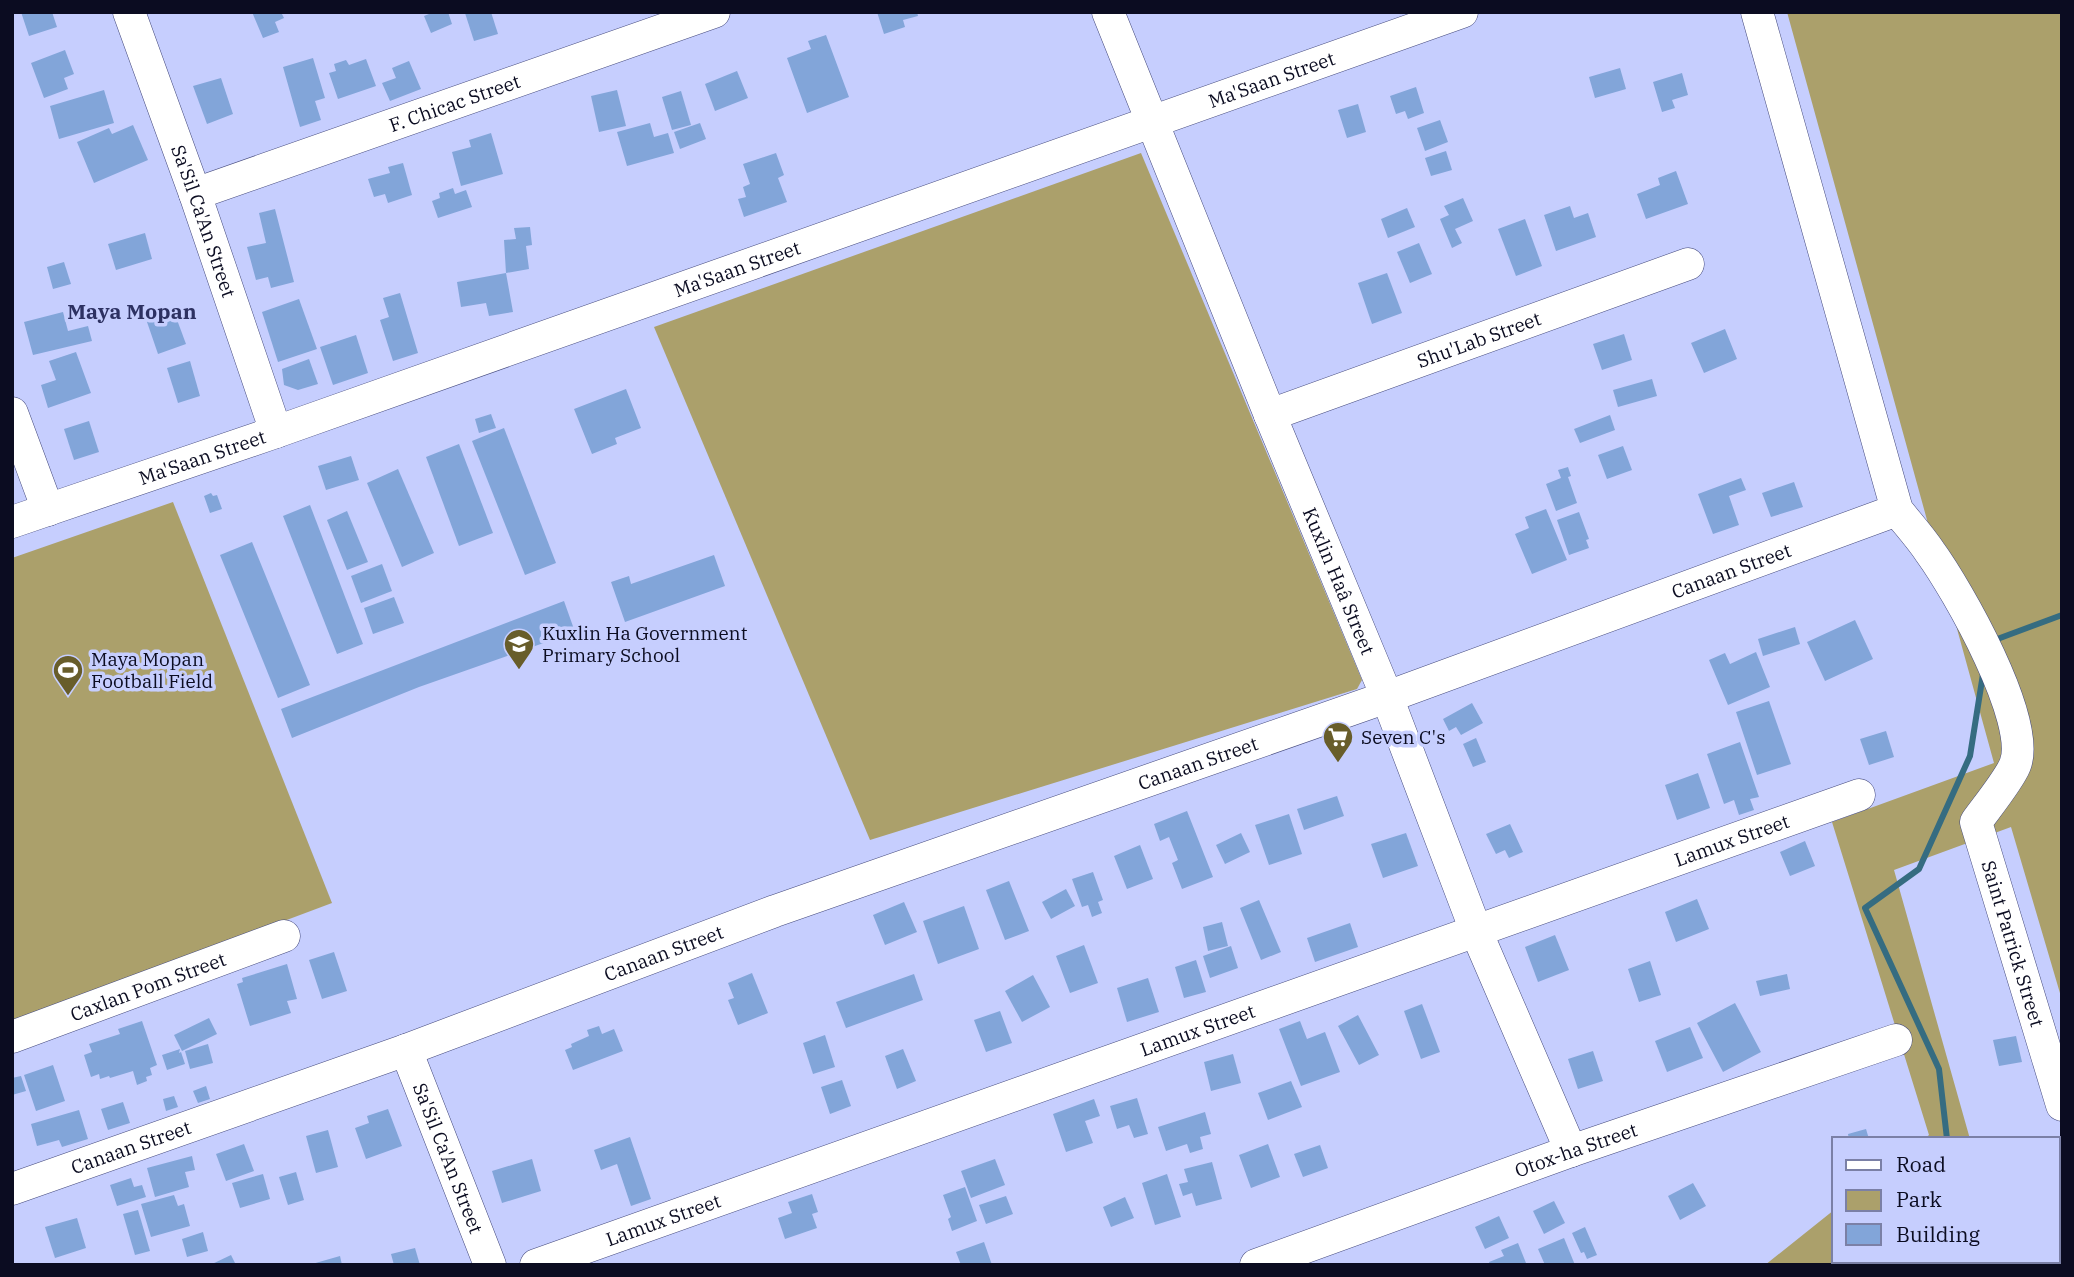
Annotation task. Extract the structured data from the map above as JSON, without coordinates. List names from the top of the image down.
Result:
{
  "streets": {
    "street": [
      "Ma'Saan Street",
      "F. Chicac Street",
      "Sa'Sil Ca'An Street",
      "Shu'Lab Street",
      "Canaan Street",
      "Kuxlin Haâ Street",
      "Lamux Street",
      "Saint Patrick Street",
      "Caxlan Pom Street",
      "Otox-ha Street"
    ]
  },
  "crossings": [
    ["Ma'Saan Street", "Sa'Sil Ca'An Street"],
    ["Ma'Saan Street", "Kuxlin Haâ Street"],
    ["F. Chicac Street", "Sa'Sil Ca'An Street"],
    ["Sa'Sil Ca'An Street", "Canaan Street"],
    ["Shu'Lab Street", "Kuxlin Haâ Street"],
    ["Canaan Street", "Kuxlin Haâ Street"],
    ["Canaan Street", "Saint Patrick Street"],
    ["Kuxlin Haâ Street", "Lamux Street"],
    ["Kuxlin Haâ Street", "Otox-ha Street"]
  ],
  "districts": ["Maya Mopan"],
  "places": {
    "school or university": ["Kuxlin Ha Government Primary School"],
    "sports": ["Maya Mopan Football Field"],
    "supermarket": ["Seven C's"]
  },
  "legend": ["Road", "Park", "Building"]
}
